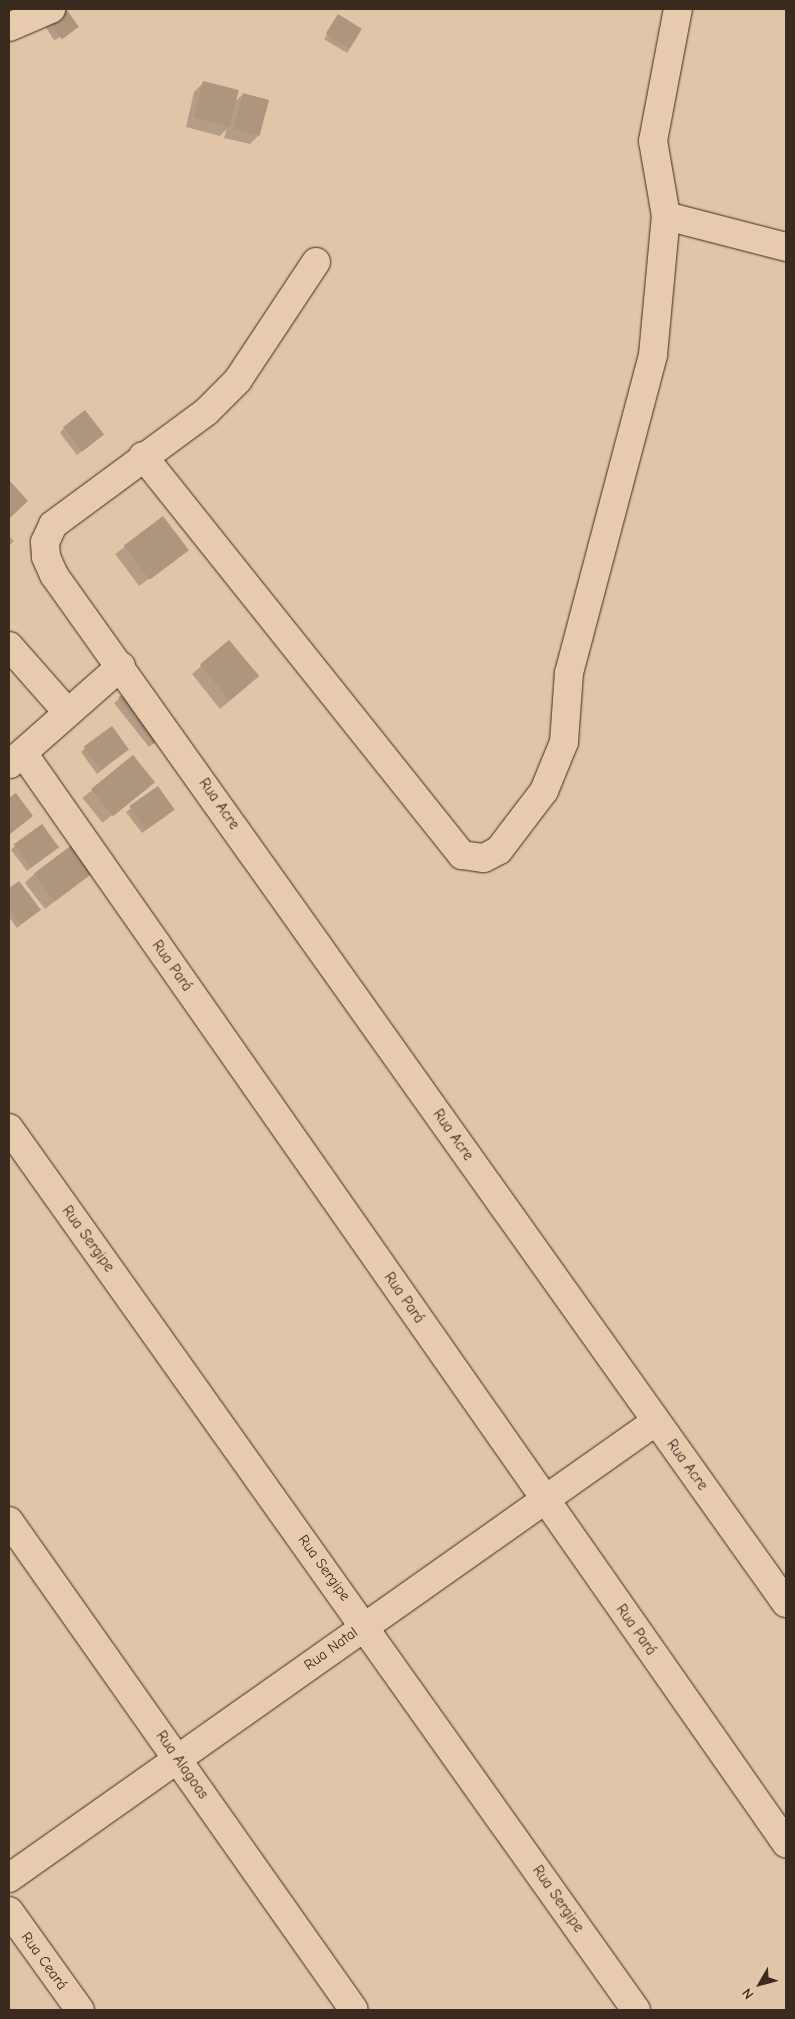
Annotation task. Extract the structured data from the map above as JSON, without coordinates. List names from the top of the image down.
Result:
{
  "streets": {
    "street": [
      "Rua Acre",
      "Rua Pará",
      "Rua Sergipe",
      "Rua Natal",
      "Rua Alagoas",
      "Rua Ceará"
    ]
  },
  "crossings": [
    ["Rua Acre", "Rua Natal"],
    ["Rua Pará", "Rua Natal"],
    ["Rua Sergipe", "Rua Natal"],
    ["Rua Natal", "Rua Alagoas"]
  ],
  "north": "bottom left"
}
